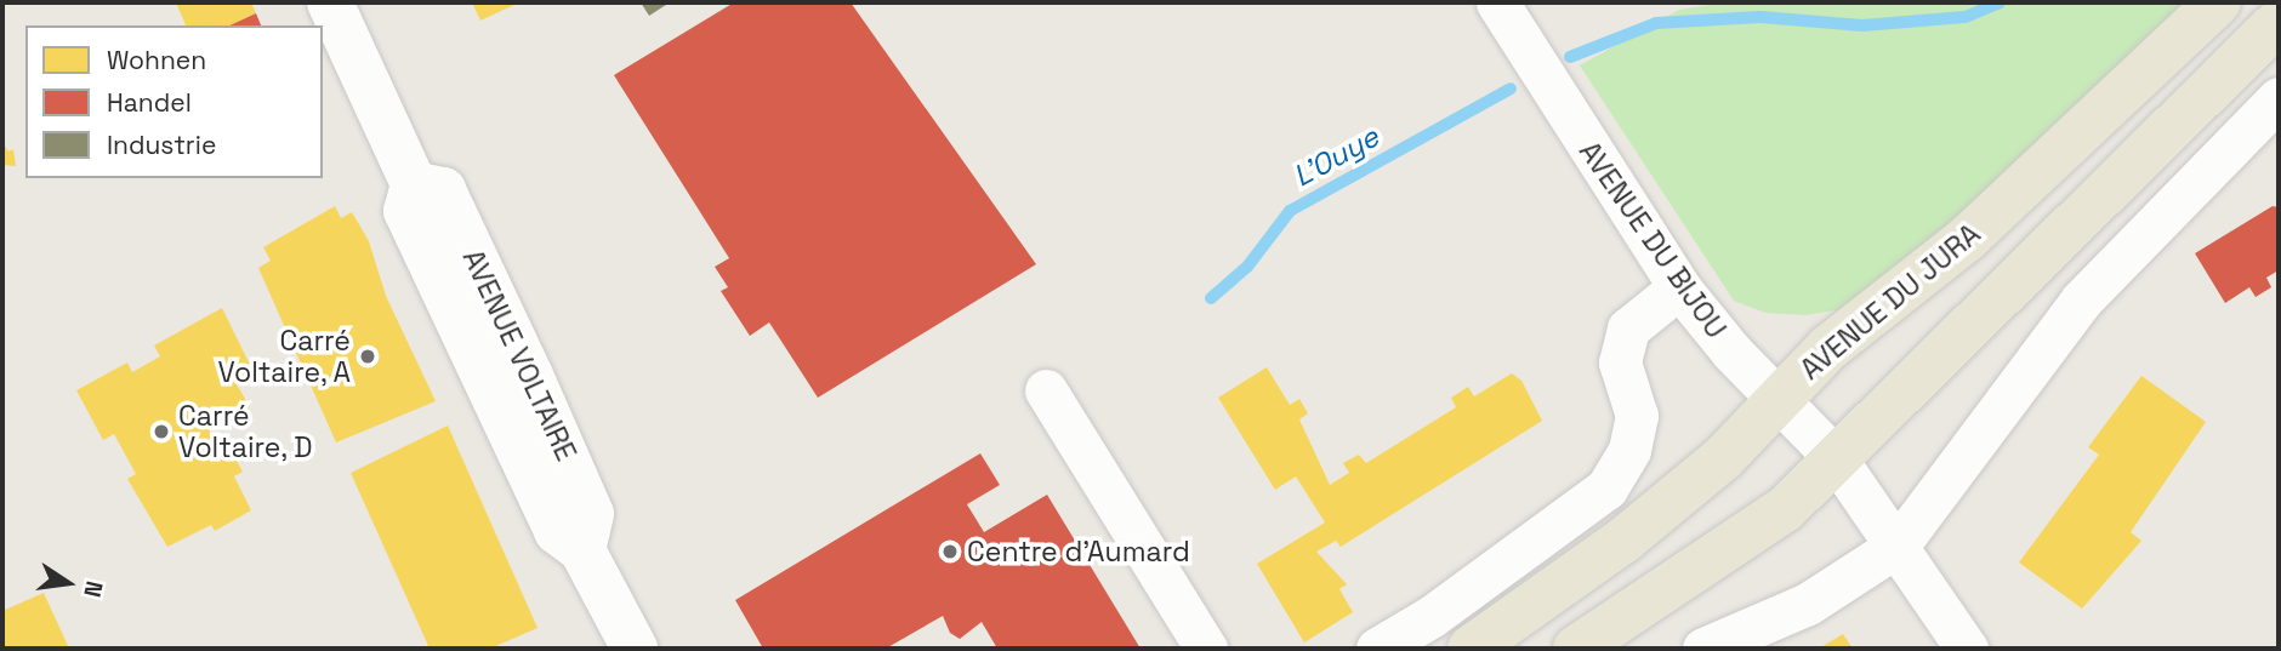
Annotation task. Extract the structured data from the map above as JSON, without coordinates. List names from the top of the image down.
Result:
{
  "streets": {
    "main road": ["AVENUE DU JURA", "AVENUE VOLTAIRE"],
    "street": ["AVENUE DU BIJOU"]
  },
  "crossings": [
    ["AVENUE DU BIJOU", "AVENUE DU JURA"]
  ],
  "water": ["L'Ouye"],
  "places": ["Carré Voltaire, A", "Carré Voltaire, D", "Centre d'Aumard"],
  "legend": ["Wohnen", "Handel", "Industrie"],
  "north": "right"
}
